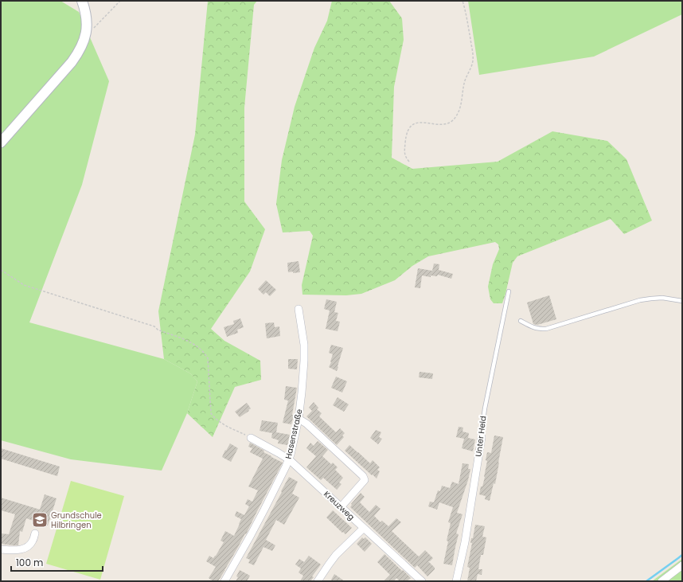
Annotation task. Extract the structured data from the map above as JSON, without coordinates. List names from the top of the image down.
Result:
{
  "streets": {
    "street": ["Hasenstraße", "Unter Held", "Kreuzweg"]
  },
  "crossings": [
    ["Hasenstraße", "Kreuzweg"]
  ],
  "places": {
    "school or university": ["Grundschule Hilbringen"]
  },
  "scale_bar": "100 m"
}
